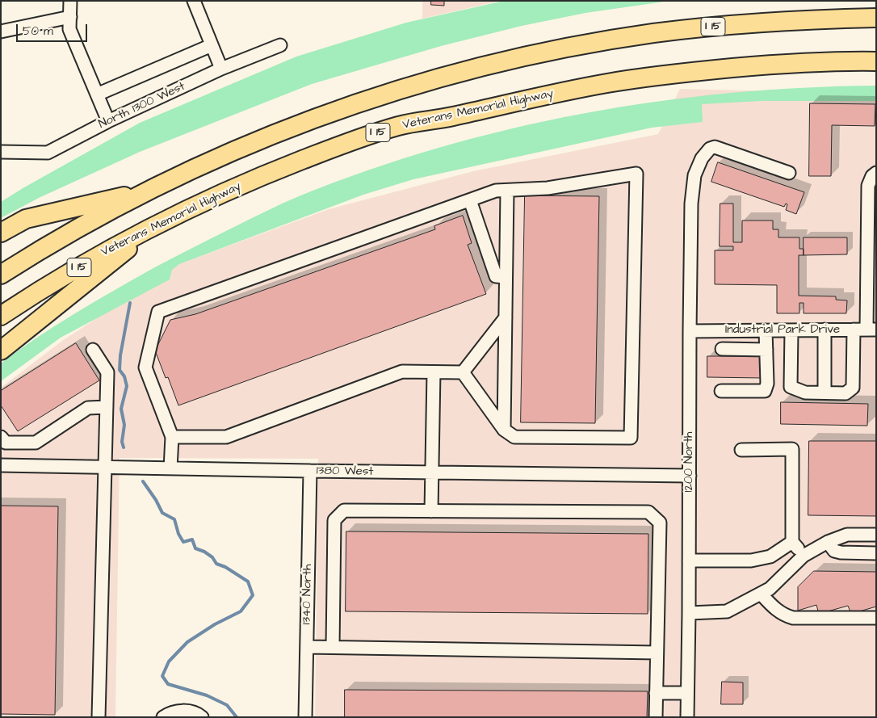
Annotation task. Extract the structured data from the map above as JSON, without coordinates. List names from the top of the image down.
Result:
{
  "streets": {
    "highway": ["I 15", "Veterans Memorial Highway"],
    "street": [
      "North 1300 West",
      "Industrial Park Drive",
      "1200 North",
      "1380 West",
      "1340 North"
    ]
  },
  "crossings": [
    ["Industrial Park Drive", "1200 North"],
    ["1200 North", "1380 West"],
    ["1380 West", "1340 North"]
  ],
  "scale_bar": "50 m"
}
